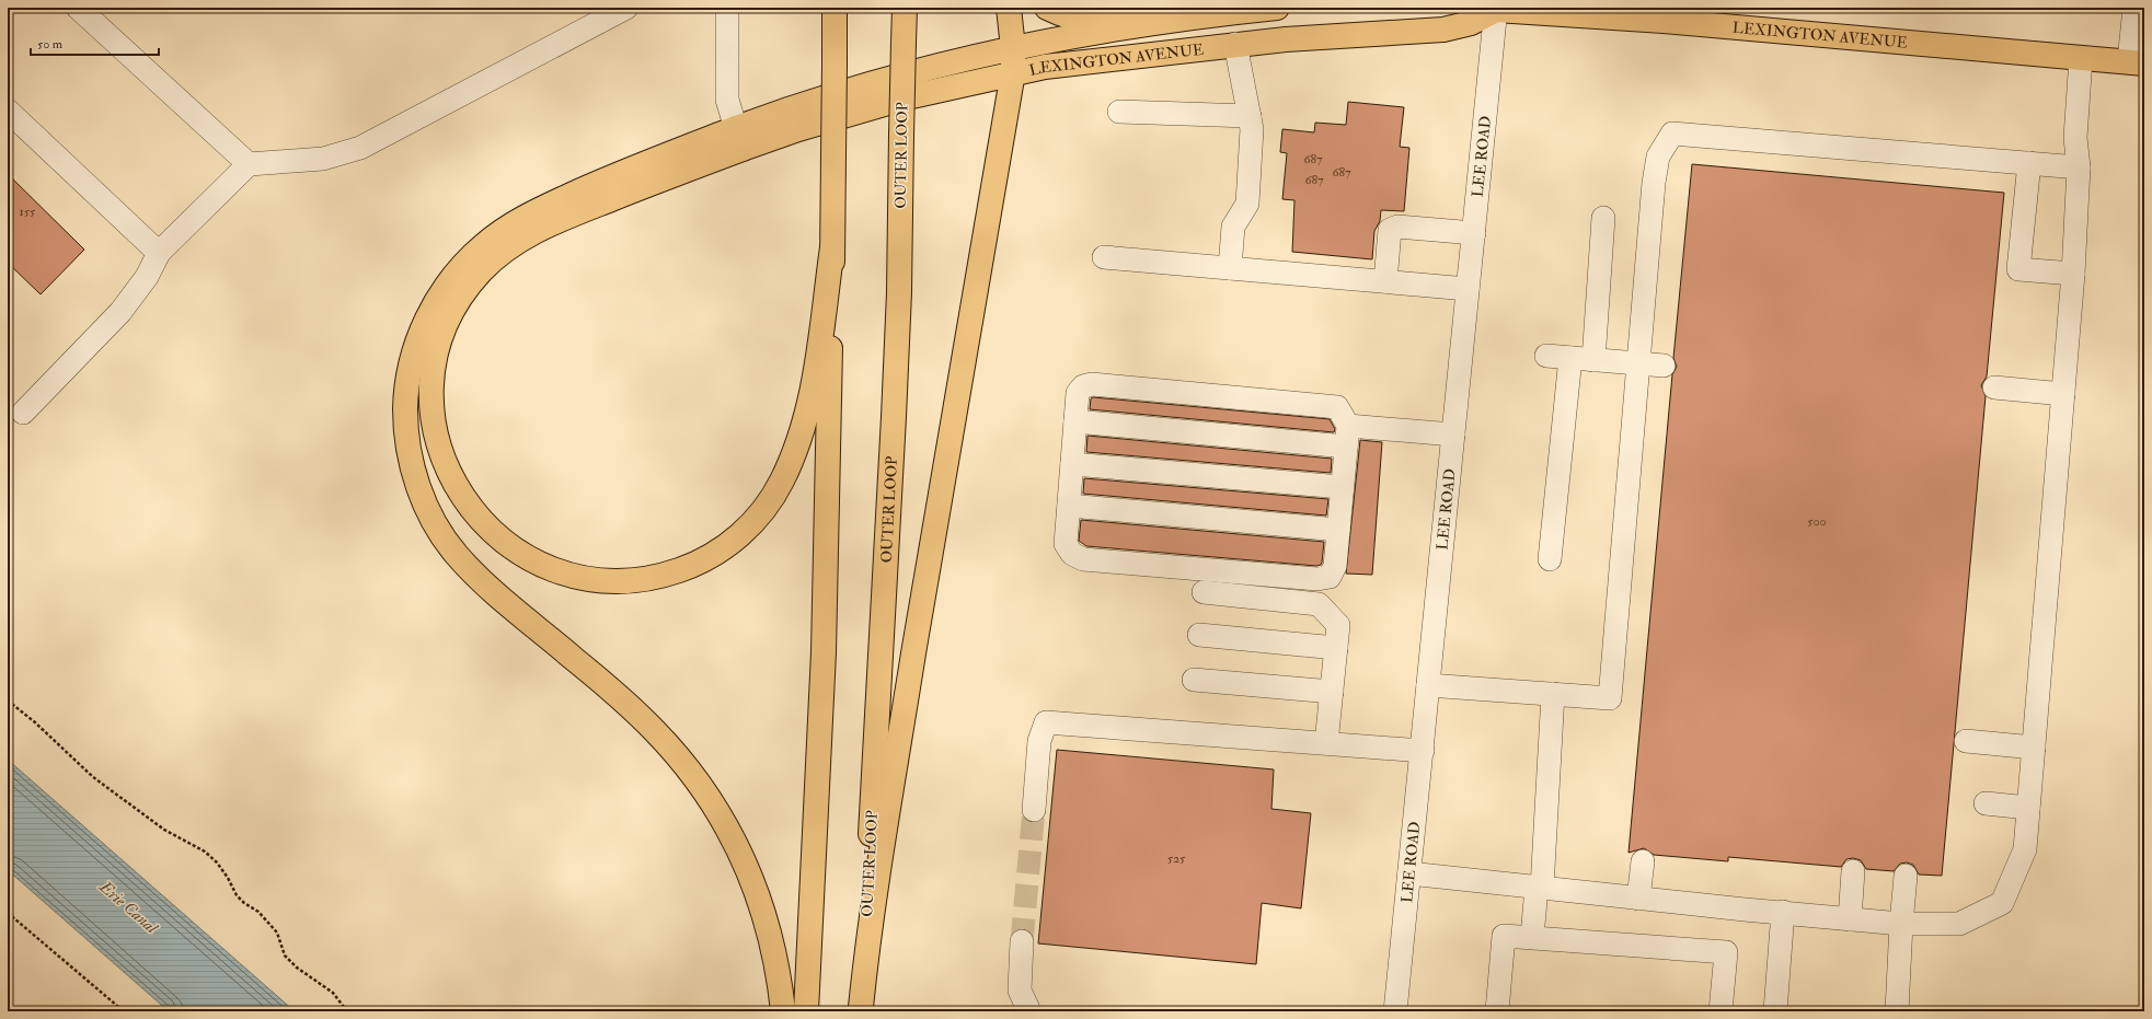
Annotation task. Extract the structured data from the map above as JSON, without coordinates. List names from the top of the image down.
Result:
{
  "streets": {
    "main road": ["LEXINGTON AVENUE", "OUTER LOOP"],
    "street": ["LEE ROAD"]
  },
  "crossings": [
    ["LEXINGTON AVENUE", "LEE ROAD"]
  ],
  "water": ["Erie Canal"],
  "house_numbers": [
    "687",
    "687",
    "687",
    "155",
    "500",
    "525"
  ],
  "scale_bar": "50 m"
}
